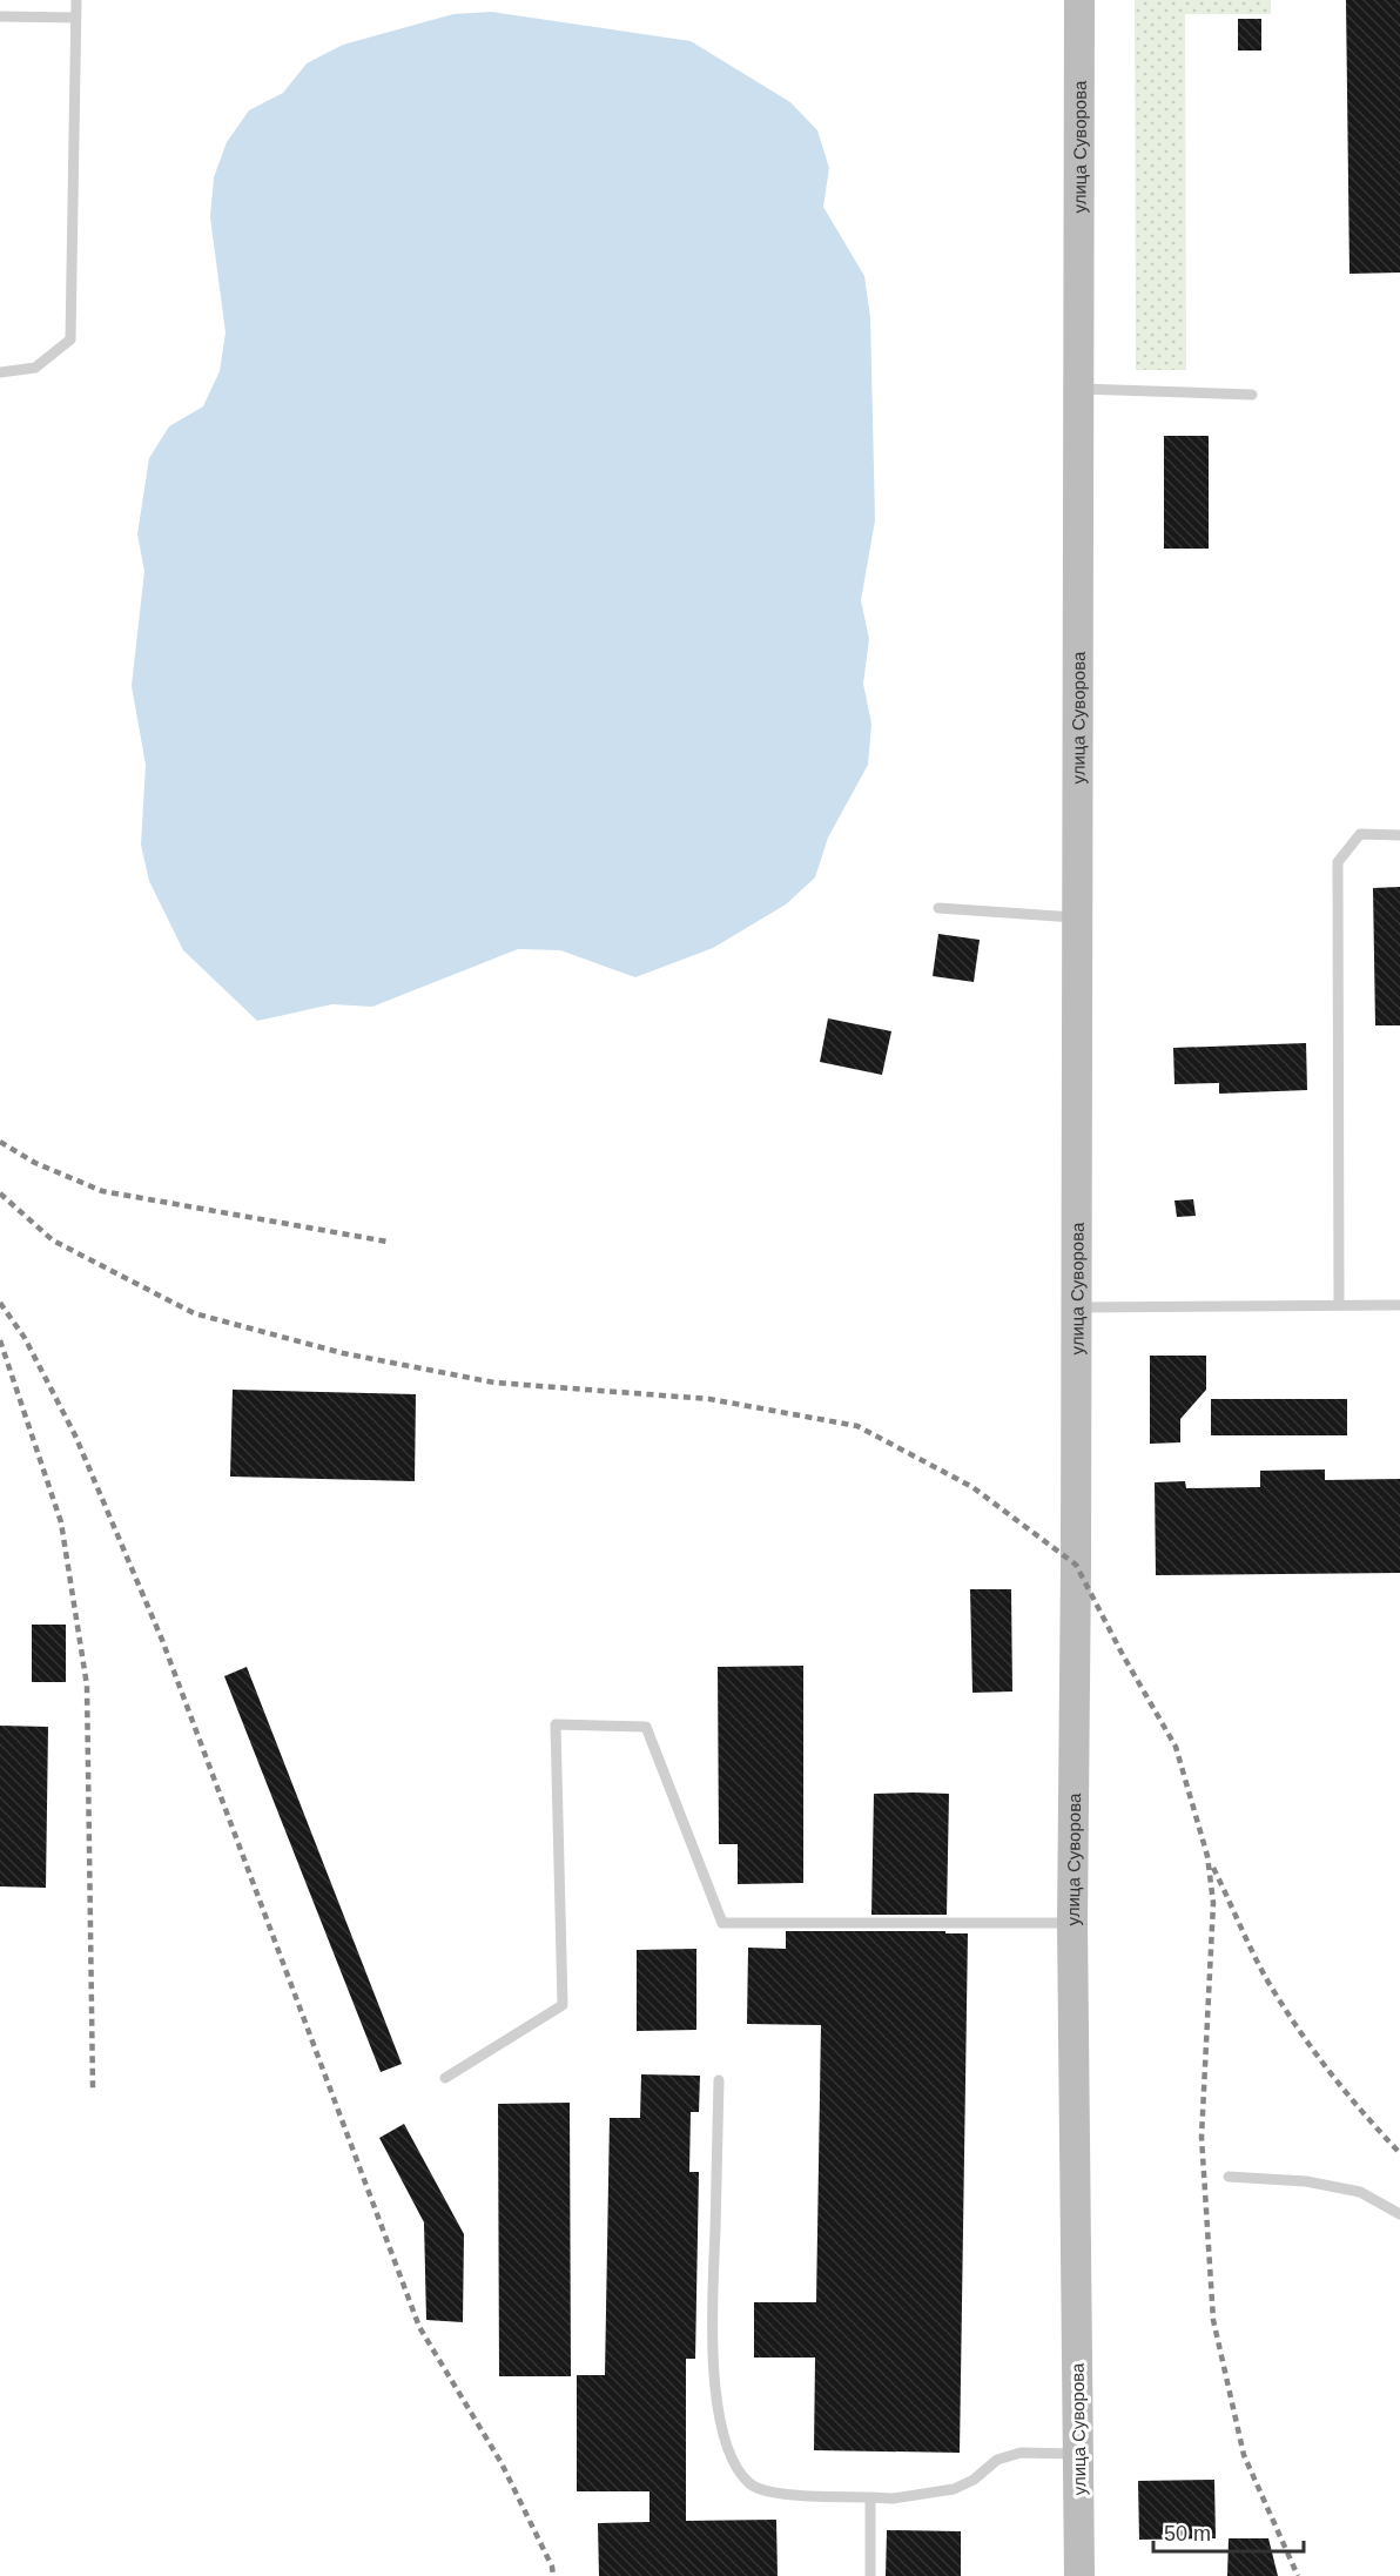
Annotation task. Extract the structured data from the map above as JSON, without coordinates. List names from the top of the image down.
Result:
{
  "streets": {
    "main road": ["улица Суворова"]
  },
  "scale_bar": "50 m"
}
